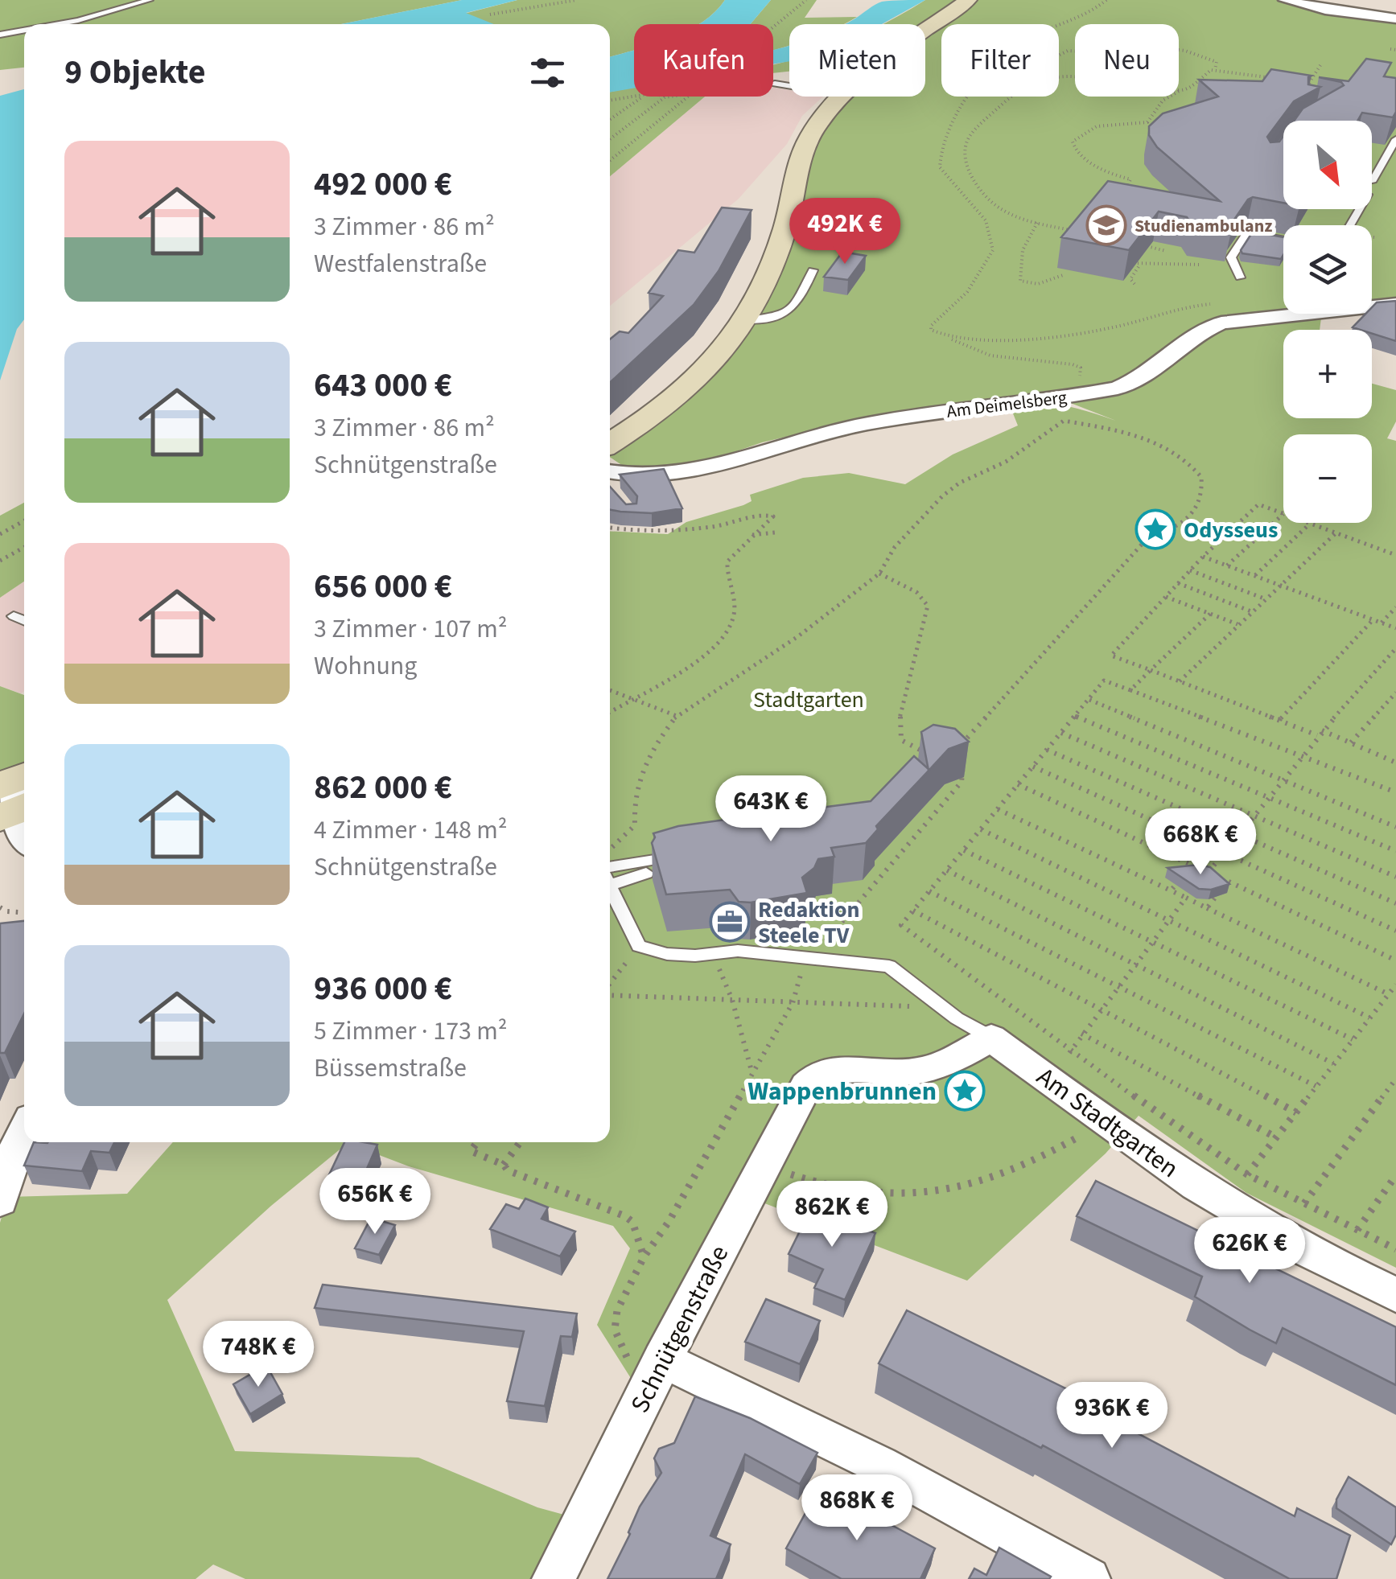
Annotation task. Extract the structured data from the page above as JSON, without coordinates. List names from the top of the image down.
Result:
{
  "streets": {
    "street": ["Am Deimelsberg", "Am Stadtgarten", "Schnütgenstraße"]
  },
  "crossings": [
    ["Am Stadtgarten", "Schnütgenstraße"]
  ],
  "parks": ["Stadtgarten"],
  "places": {
    "school or university": ["Studienambulanz"],
    "place": ["Odysseus", "Wappenbrunnen"],
    "office": ["Redaktion Steele TV"]
  },
  "north": "bottom right",
  "page": {
    "chip": [
      "Kaufen",
      "Mieten",
      "Filter",
      "Neu"
    ],
    "heading": "9 Objekte",
    "map_buttons": ["+", "−"],
    "list": [
      {
        "name": "492 000 €",
        "note": "3 Zimmer · 86 m² · Westfalenstraße"
      },
      {
        "name": "643 000 €",
        "note": "3 Zimmer · 86 m² · Schnütgenstraße"
      },
      {
        "name": "656 000 €",
        "note": "3 Zimmer · 107 m² · Wohnung"
      },
      {
        "name": "862 000 €",
        "note": "4 Zimmer · 148 m² · Schnütgenstraße"
      },
      {
        "name": "936 000 €",
        "note": "5 Zimmer · 173 m² · Büssemstraße"
      }
    ],
    "price": [
      "492K €",
      "643K €",
      "668K €",
      "656K €",
      "862K €",
      "626K €",
      "748K €",
      "936K €",
      "868K €"
    ]
  }
}
